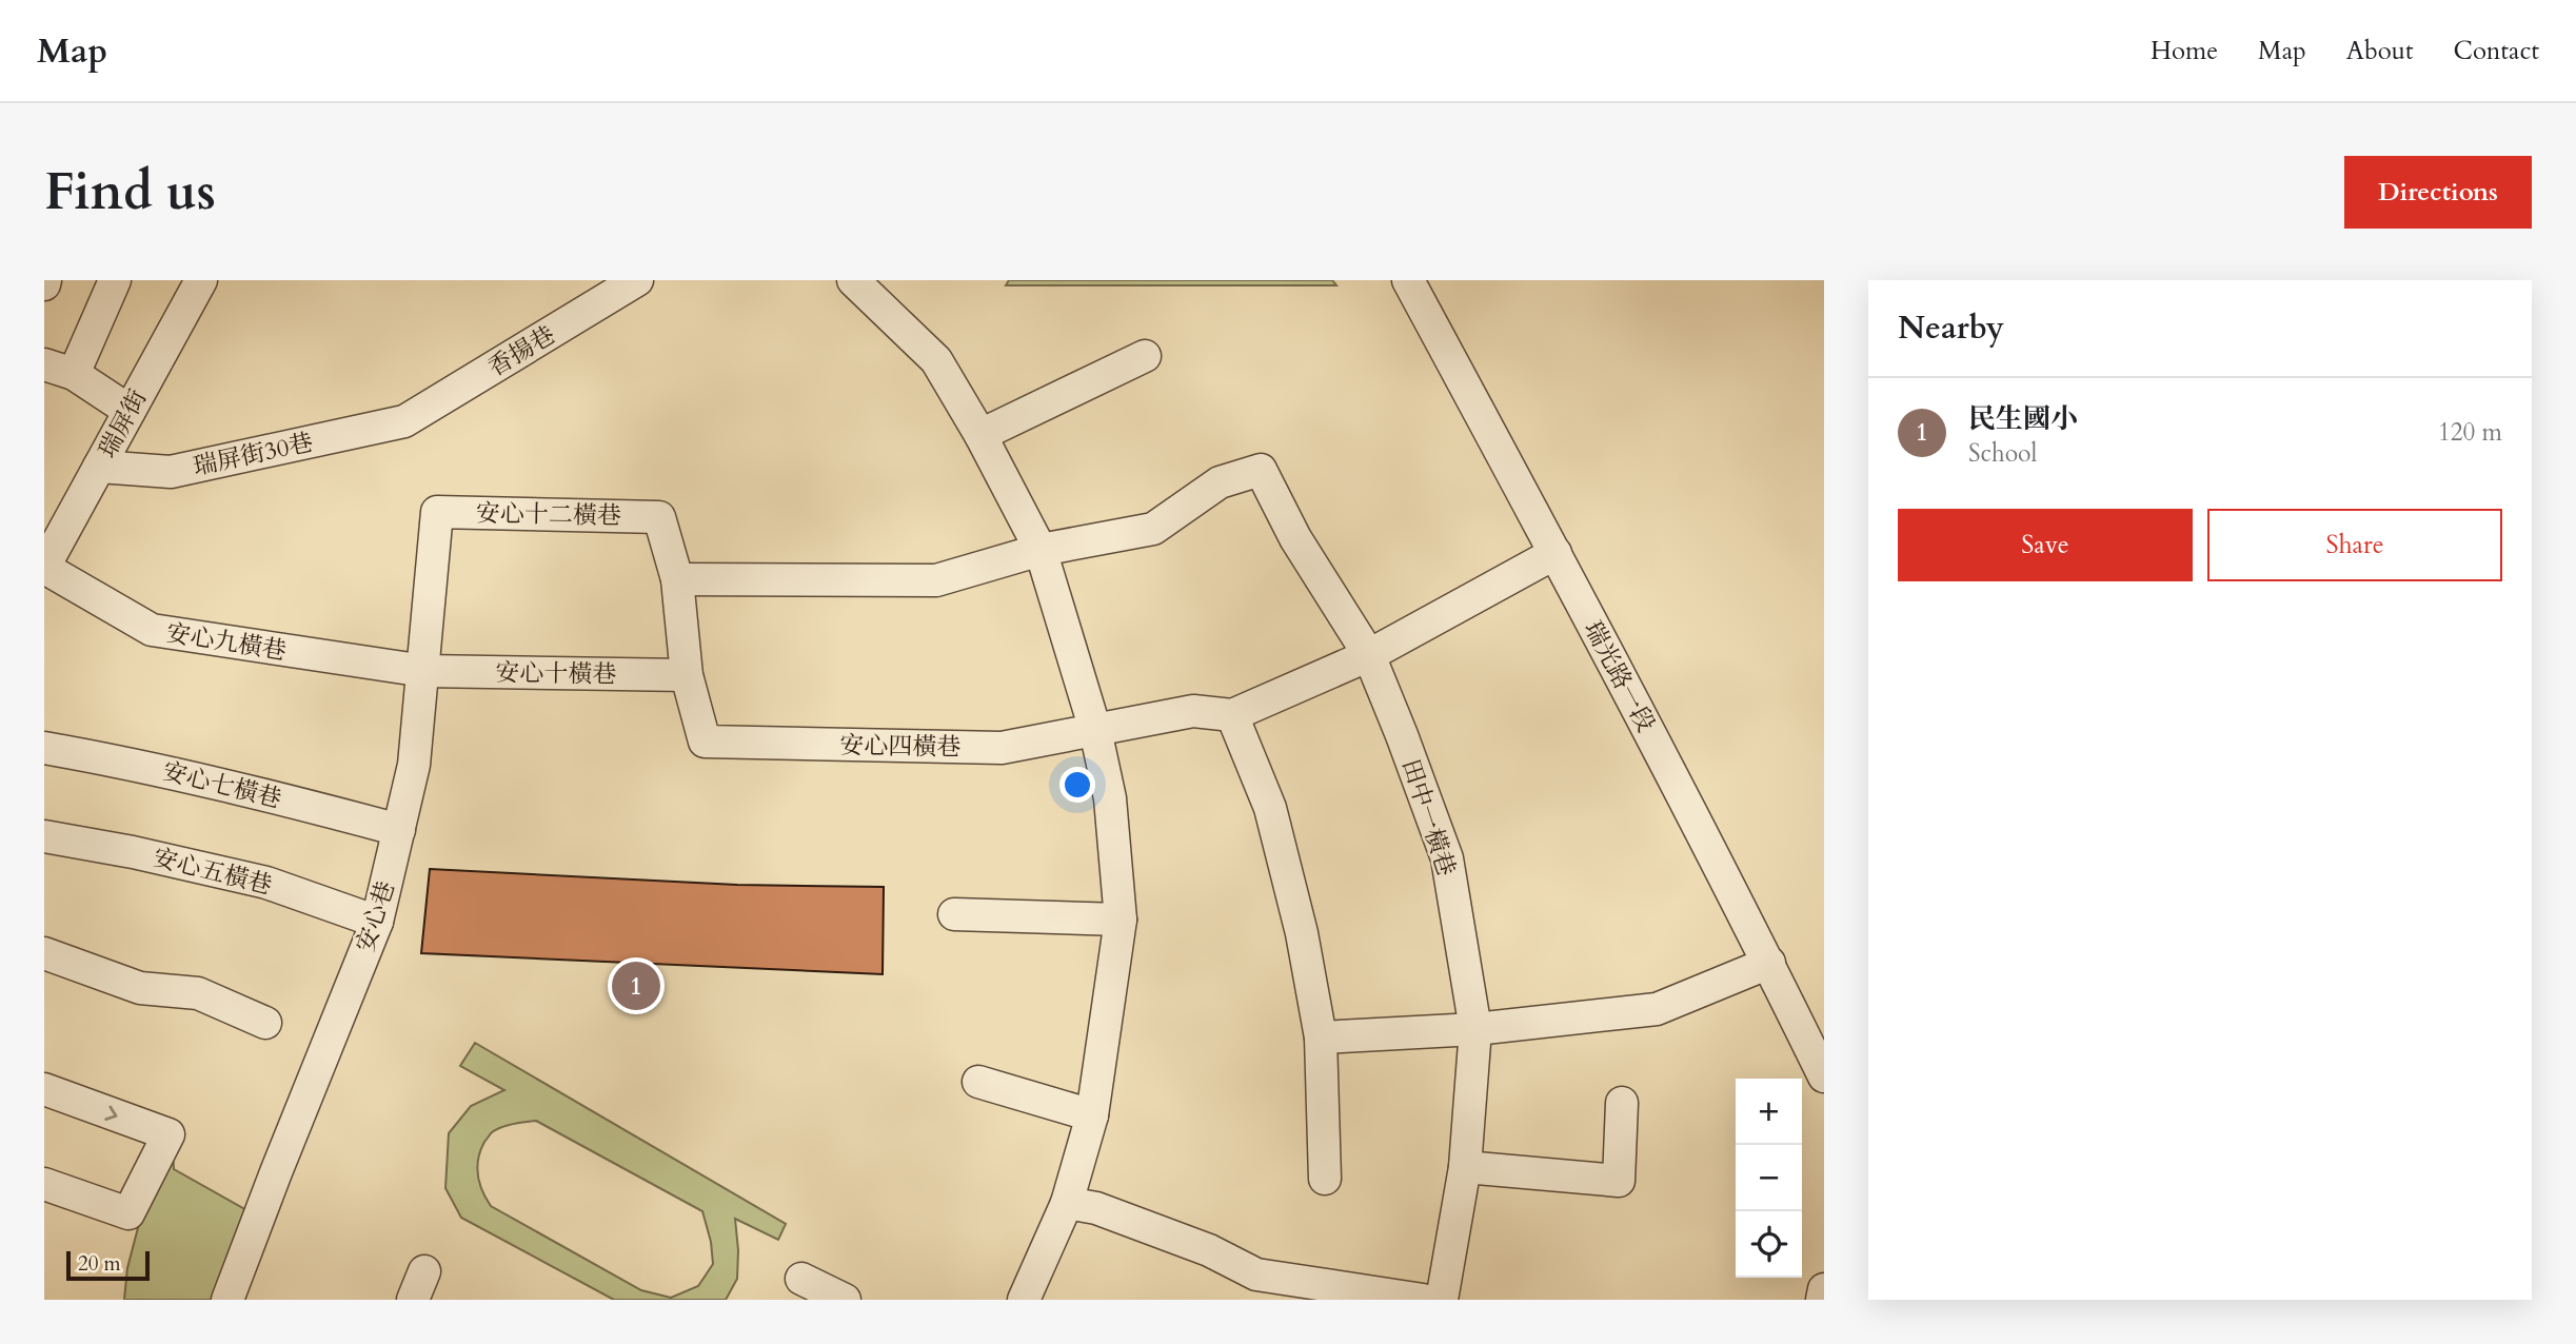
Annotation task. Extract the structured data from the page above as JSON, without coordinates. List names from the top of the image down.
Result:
{
  "streets": {
    "street": [
      "香揚巷",
      "瑞屏街",
      "瑞屏街30巷",
      "安心十二橫巷",
      "安心九橫巷",
      "安心十橫巷",
      "瑞光路一段",
      "安心四橫巷",
      "安心七橫巷",
      "田中一橫巷",
      "安心五橫巷",
      "安心巷"
    ]
  },
  "crossings": [
    ["香揚巷", "瑞屏街30巷"],
    ["瑞屏街", "瑞屏街30巷"],
    ["瑞屏街", "安心九橫巷"],
    ["安心十二橫巷", "安心巷"],
    ["安心九橫巷", "安心十橫巷"],
    ["安心九橫巷", "安心巷"],
    ["安心十橫巷", "安心四橫巷"],
    ["安心十橫巷", "安心巷"],
    ["安心七橫巷", "安心巷"],
    ["安心五橫巷", "安心巷"]
  ],
  "scale_bar": "20 m",
  "page": {
    "header": "Map",
    "nav": [
      "Home",
      "Map",
      "About",
      "Contact"
    ],
    "buttons": [
      "Directions",
      ["Save", "Share"]
    ],
    "title": "Find us",
    "heading": "Nearby",
    "list": [
      {
        "mark": "1",
        "name": "民生國小",
        "note": "School",
        "value": "120 m"
      }
    ],
    "pins": "1",
    "map_buttons": ["+", "−"],
    "scale": "20 m"
  }
}
